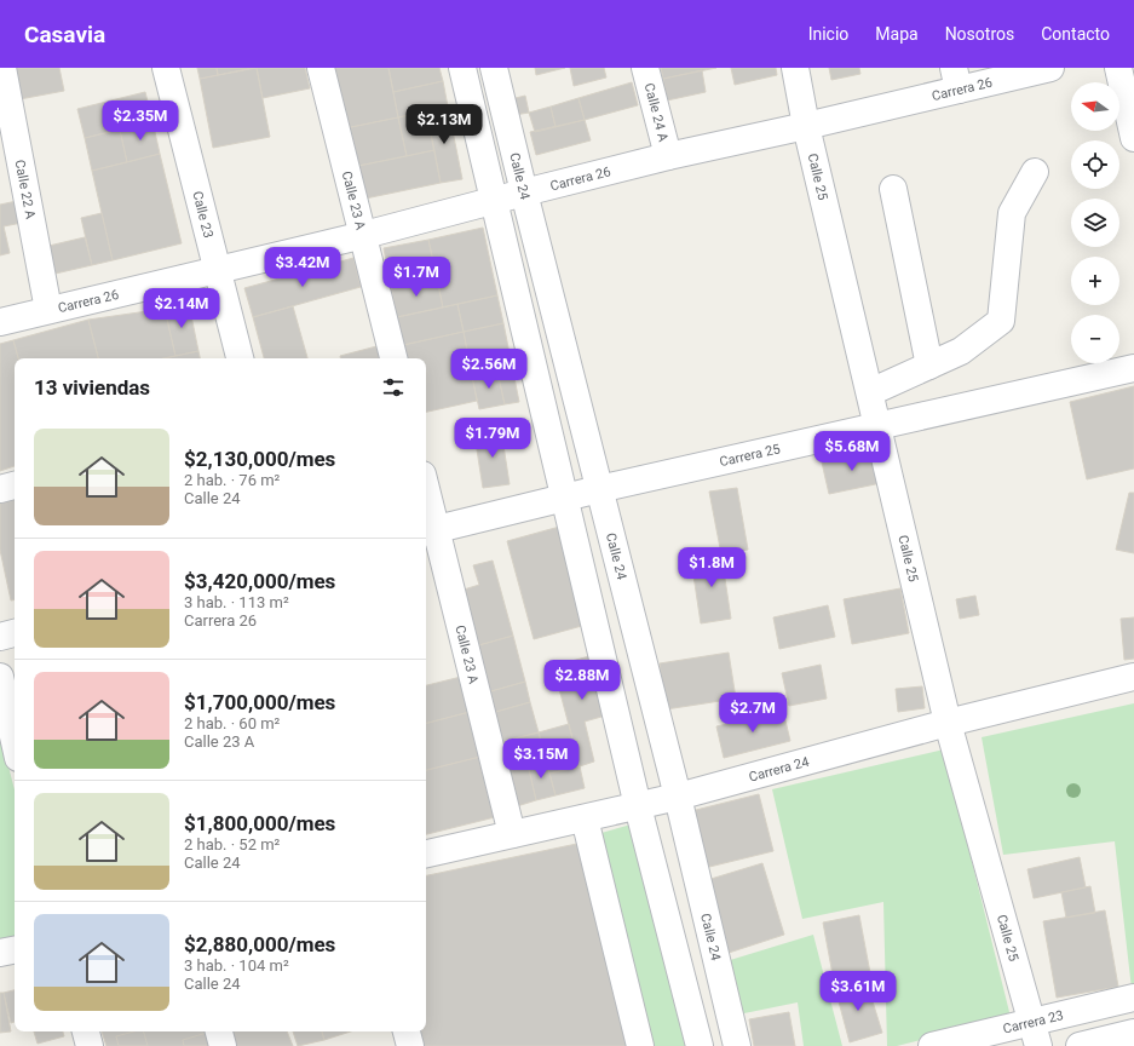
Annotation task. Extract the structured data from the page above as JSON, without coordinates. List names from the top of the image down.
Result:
{
  "streets": {
    "street": [
      "Carrera 26",
      "Calle 24 A",
      "Calle 24",
      "Calle 25",
      "Calle 22 A",
      "Calle 23 A",
      "Calle 23",
      "Carrera 25",
      "Carrera 24",
      "Carrera 23"
    ]
  },
  "crossings": [
    ["Carrera 26", "Calle 24 A"],
    ["Carrera 26", "Calle 24"],
    ["Carrera 26", "Calle 25"],
    ["Carrera 26", "Calle 22 A"],
    ["Carrera 26", "Calle 23 A"],
    ["Carrera 26", "Calle 23"],
    ["Calle 24", "Carrera 25"],
    ["Calle 24", "Carrera 24"],
    ["Calle 25", "Carrera 25"],
    ["Calle 25", "Carrera 24"],
    ["Calle 25", "Carrera 23"],
    ["Calle 23 A", "Carrera 25"],
    ["Calle 23 A", "Carrera 24"]
  ],
  "north": "left",
  "page": {
    "header": "Casavia",
    "nav": [
      "Inicio",
      "Mapa",
      "Nosotros",
      "Contacto"
    ],
    "map_buttons": ["+", "−"],
    "price": [
      "$2.35M",
      "$2.13M",
      "$3.42M",
      "$1.7M",
      "$2.14M",
      "$2.56M",
      "$1.79M",
      "$5.68M",
      "$1.8M",
      "$2.88M",
      "$2.7M",
      "$3.15M",
      "$3.61M"
    ],
    "heading": "13 viviendas",
    "list": [
      {
        "name": "$2,130,000/mes",
        "note": "2 hab. · 76 m² · Calle 24"
      },
      {
        "name": "$3,420,000/mes",
        "note": "3 hab. · 113 m² · Carrera 26"
      },
      {
        "name": "$1,700,000/mes",
        "note": "2 hab. · 60 m² · Calle 23 A"
      },
      {
        "name": "$1,800,000/mes",
        "note": "2 hab. · 52 m² · Calle 24"
      },
      {
        "name": "$2,880,000/mes",
        "note": "3 hab. · 104 m² · Calle 24"
      }
    ]
  }
}
